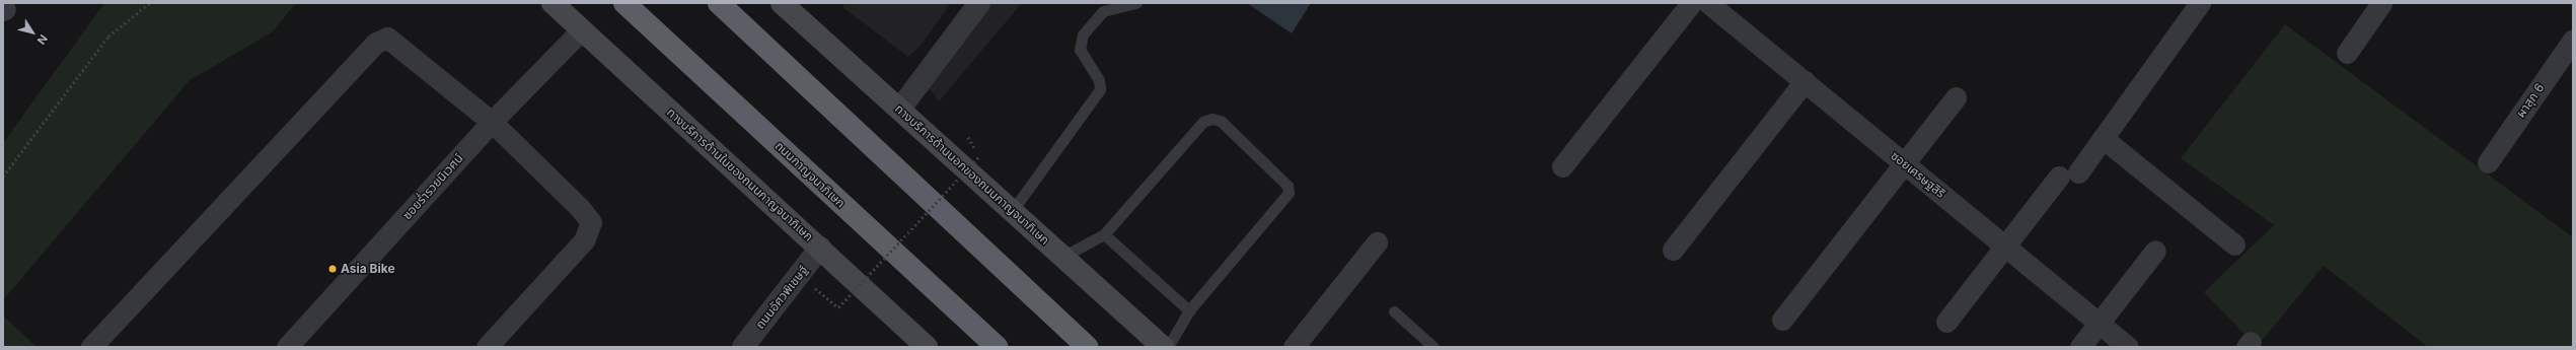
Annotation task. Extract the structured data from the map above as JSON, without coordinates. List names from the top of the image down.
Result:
{
  "streets": {
    "highway": ["ถนนกาญจนาภิเษก"],
    "main road": ["ทางบริการด้านในของถนนกาญจนาภิเษก", "ทางบริการด้านนอกของถนนกาญจนาภิเษก"],
    "street": [
      "ผาสุก 6",
      "ซอยเศรษฐสิริ",
      "ซอยร่ำรวยนิเวศน์",
      "ถนนอัศวพิเชษฐ์"
    ]
  },
  "crossings": [
    ["ทางบริการด้านในของถนนกาญจนาภิเษก", "ซอยร่ำรวยนิเวศน์"],
    ["ทางบริการด้านในของถนนกาญจนาภิเษก", "ถนนอัศวพิเชษฐ์"]
  ],
  "places": ["Asia Bike"],
  "north": "bottom right"
}
